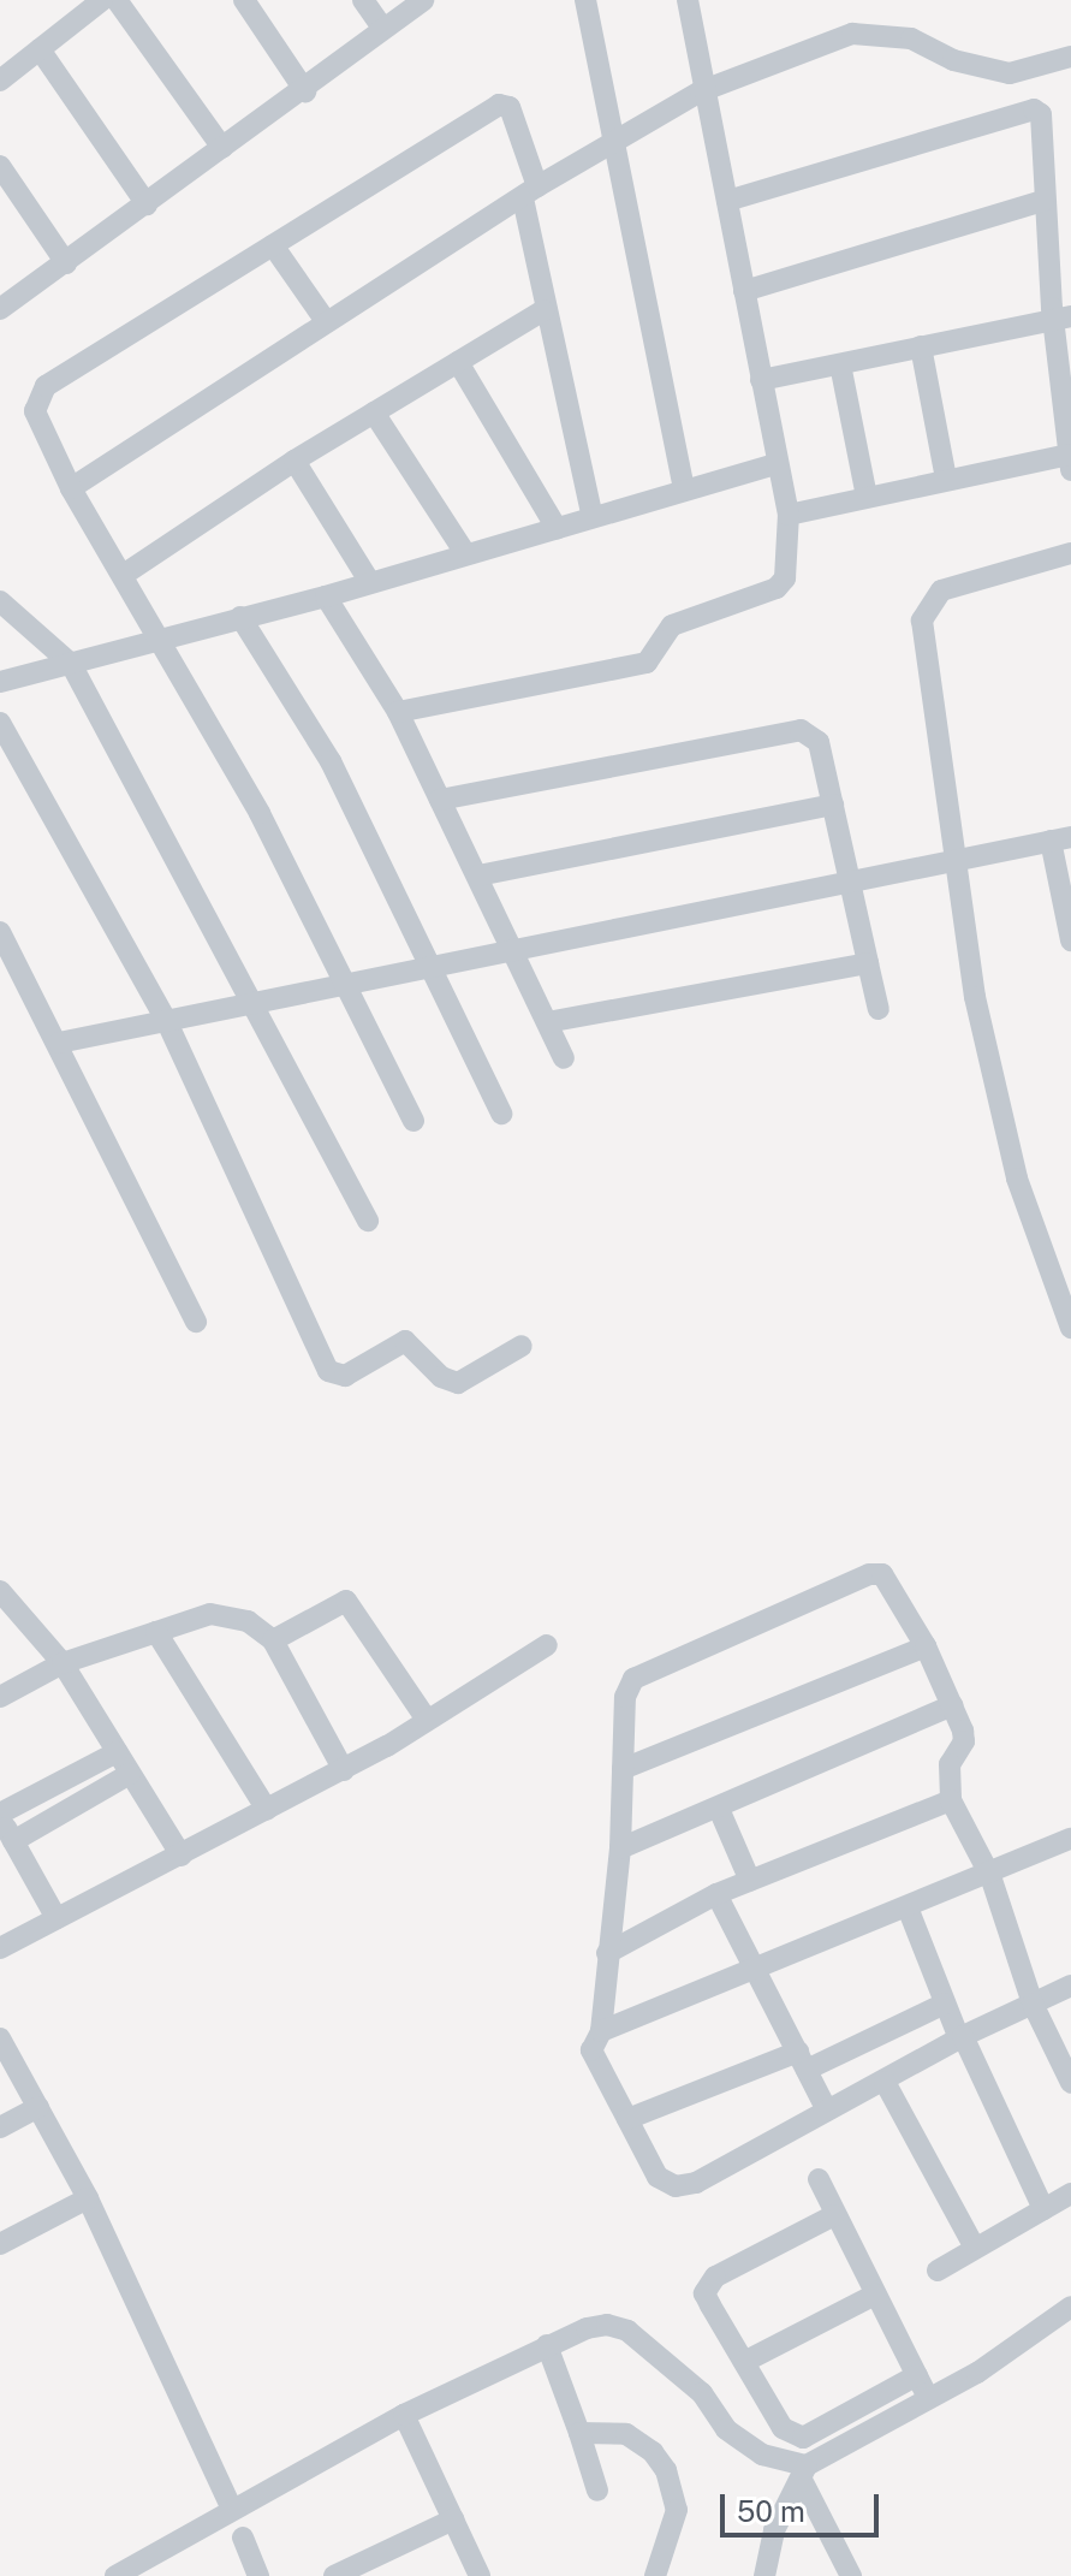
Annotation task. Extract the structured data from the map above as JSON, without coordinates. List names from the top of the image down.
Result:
{
  "scale_bar": "50 m"
}
